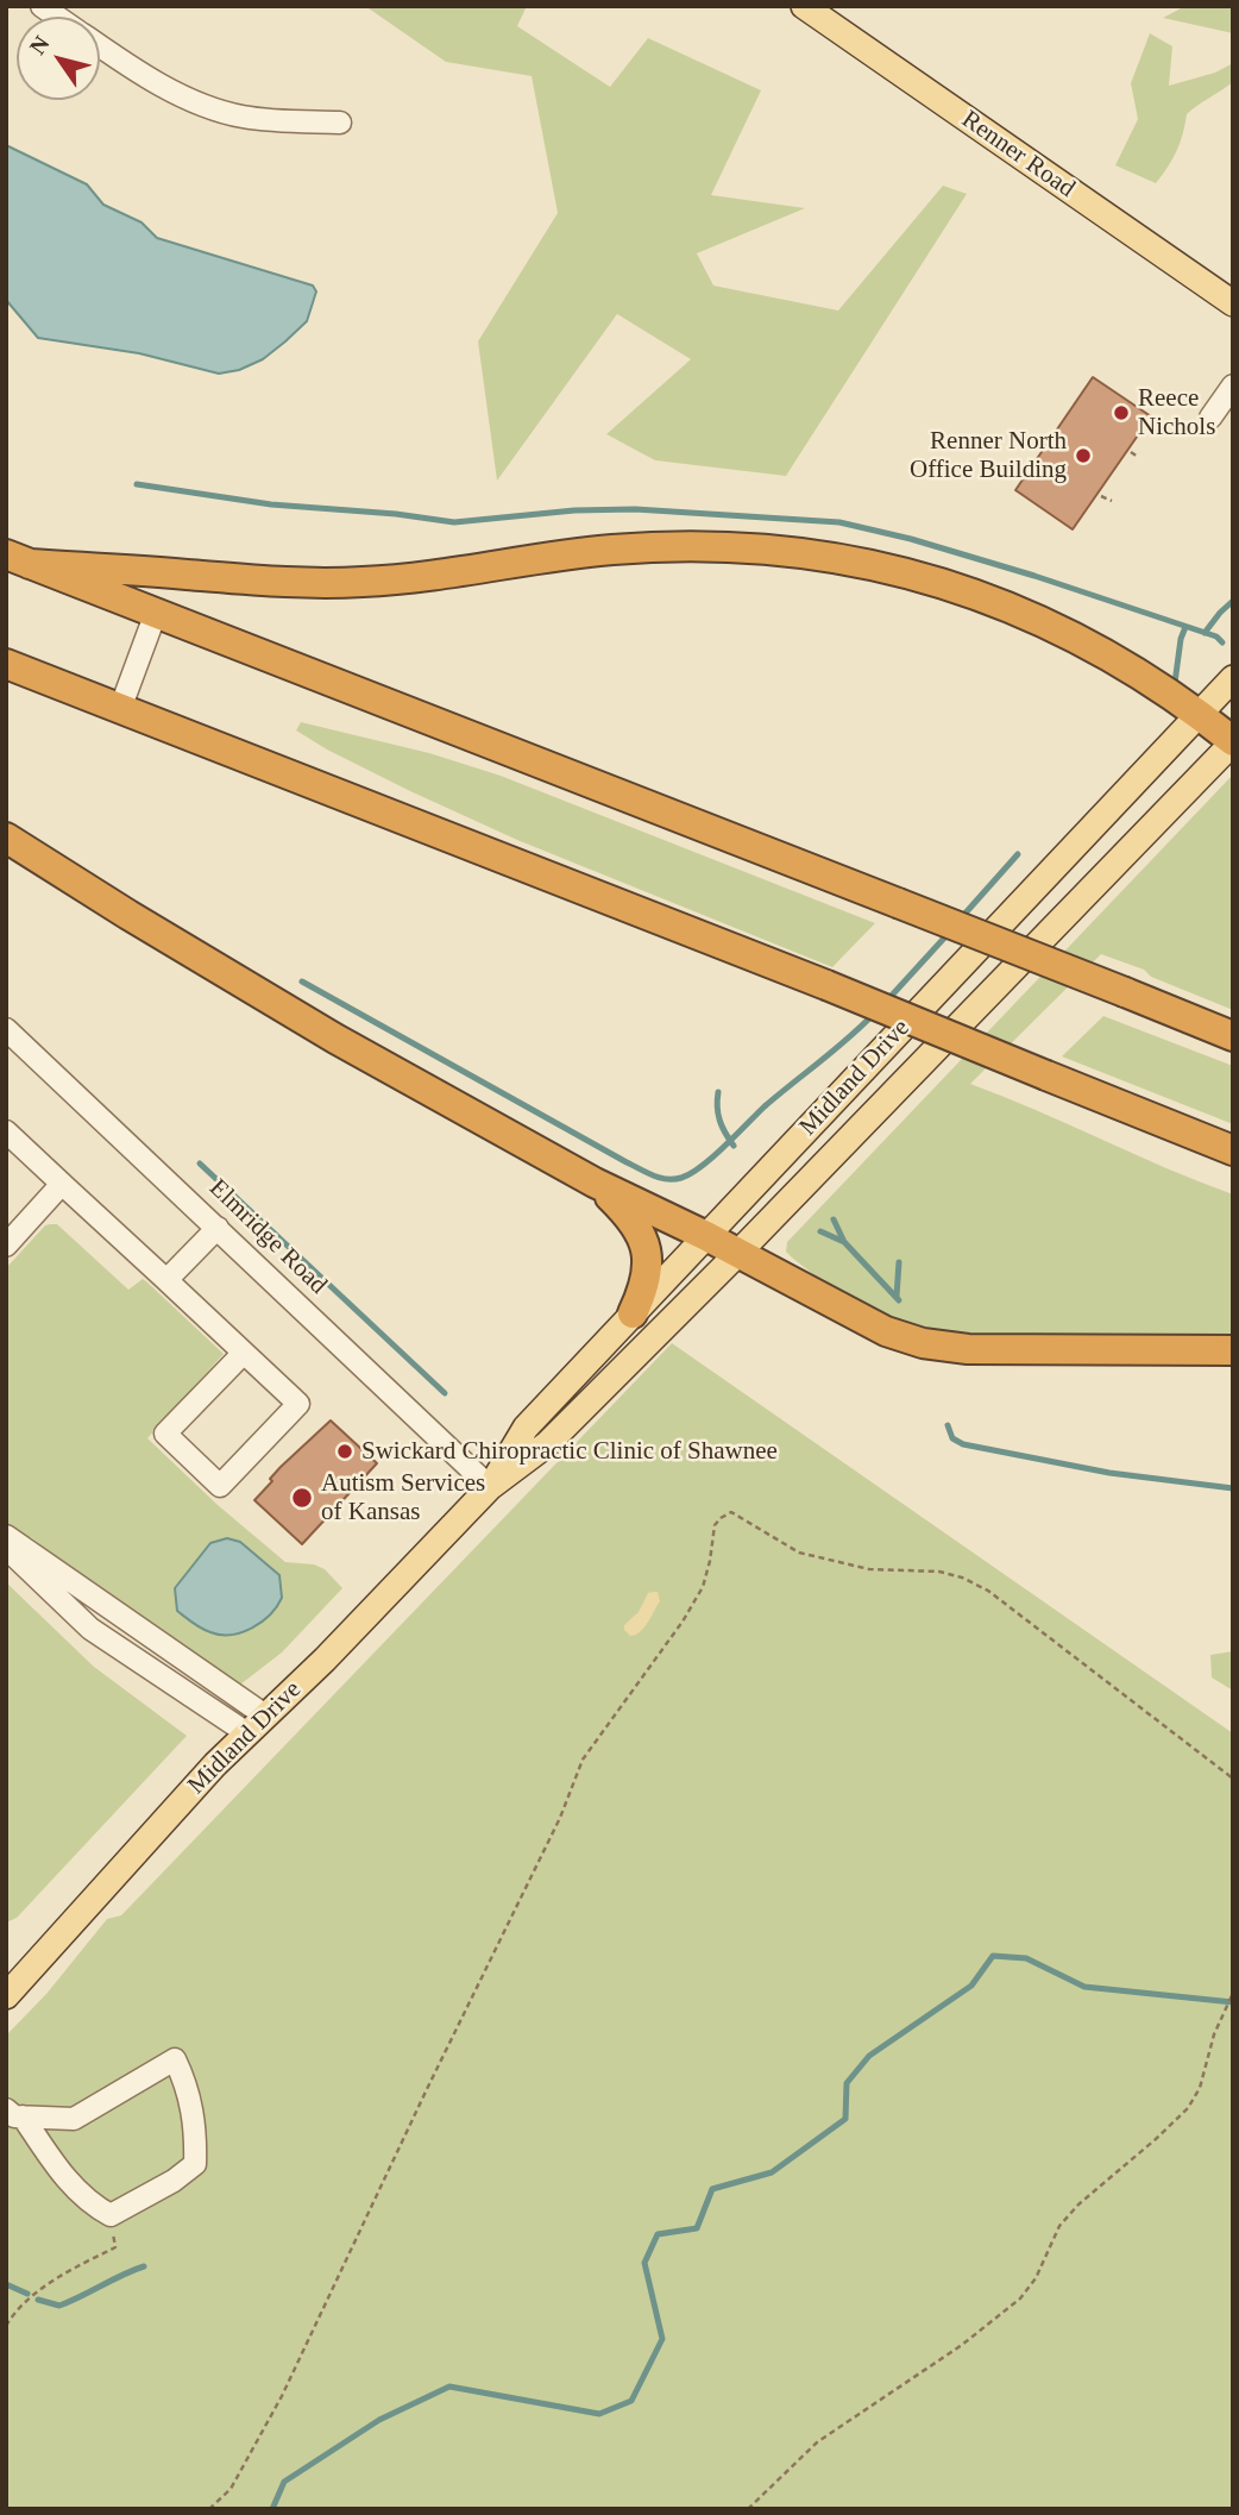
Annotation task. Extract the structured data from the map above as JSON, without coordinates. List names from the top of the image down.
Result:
{
  "streets": {
    "main road": ["Renner Road", "Midland Drive"],
    "street": ["Elmridge Road"]
  },
  "crossings": [
    ["Midland Drive", "Elmridge Road"]
  ],
  "places": [
    "Reece Nichols",
    "Renner North Office Building",
    "Swickard Chiropractic Clinic of Shawnee",
    "Autism Services of Kansas"
  ],
  "north": "top left"
}
